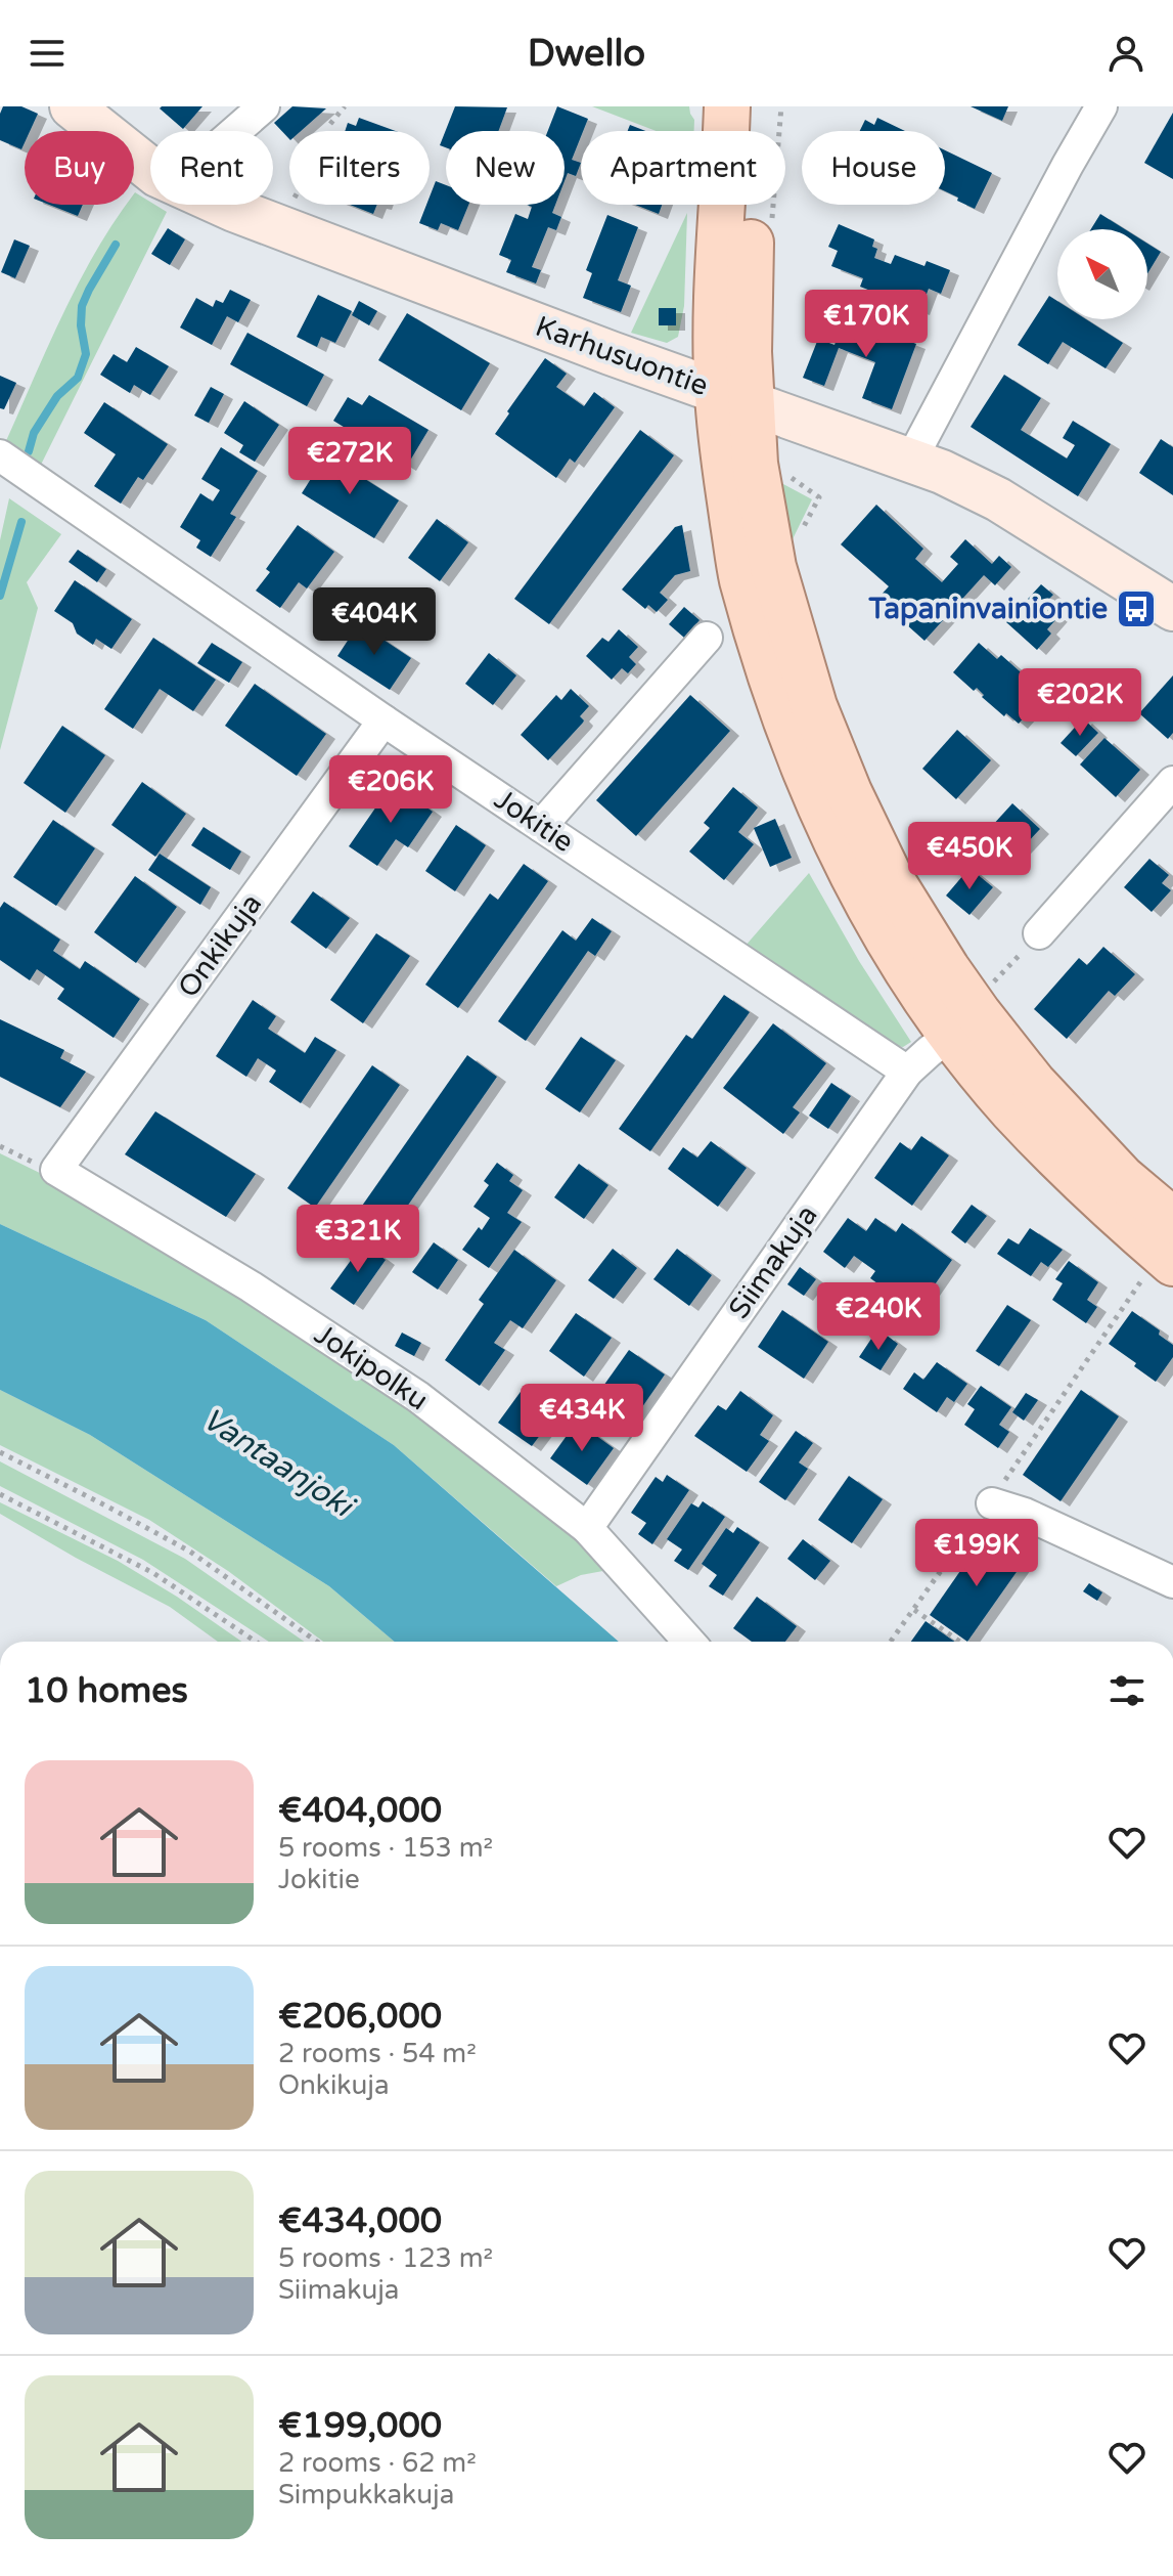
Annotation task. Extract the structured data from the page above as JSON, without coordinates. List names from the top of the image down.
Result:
{
  "streets": {
    "street": [
      "Karhusuontie",
      "Jokitie",
      "Onkikuja",
      "Siimakuja",
      "Jokipolku"
    ]
  },
  "crossings": [
    ["Jokitie", "Onkikuja"],
    ["Jokitie", "Siimakuja"],
    ["Onkikuja", "Jokipolku"],
    ["Siimakuja", "Jokipolku"]
  ],
  "water": ["Vantaanjoki"],
  "places": {
    "bus stop": ["Tapaninvainiontie"]
  },
  "north": "top left",
  "page": {
    "header": "Dwello",
    "chip": [
      "Buy",
      "Rent",
      "Filters",
      "New",
      "Apartment",
      "House"
    ],
    "price": [
      "€170K",
      "€272K",
      "€404K",
      "€202K",
      "€206K",
      "€450K",
      "€321K",
      "€240K",
      "€434K",
      "€199K"
    ],
    "heading": "10 homes",
    "list": [
      {
        "name": "€404,000",
        "note": "5 rooms · 153 m² · Jokitie"
      },
      {
        "name": "€206,000",
        "note": "2 rooms · 54 m² · Onkikuja"
      },
      {
        "name": "€434,000",
        "note": "5 rooms · 123 m² · Siimakuja"
      },
      {
        "name": "€199,000",
        "note": "2 rooms · 62 m² · Simpukkakuja"
      }
    ]
  }
}
